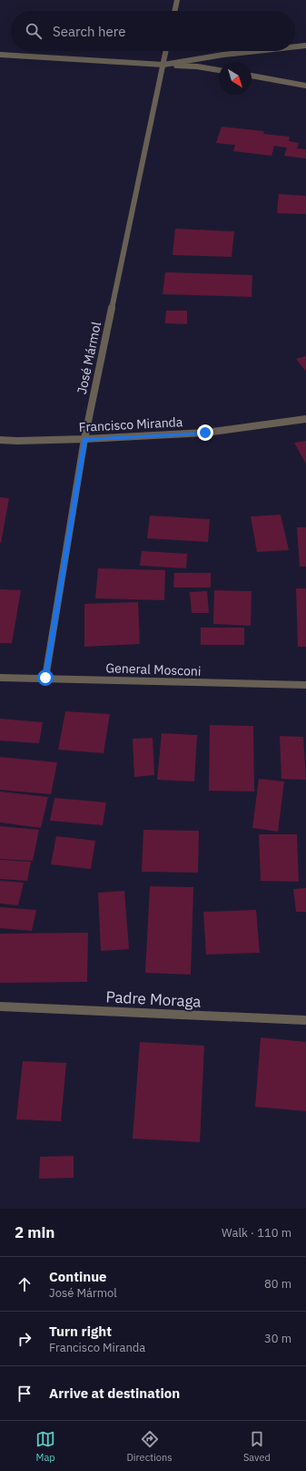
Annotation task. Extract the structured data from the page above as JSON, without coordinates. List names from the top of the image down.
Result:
{
  "streets": {
    "street": [
      "José Mármol",
      "Francisco Miranda",
      "General Mosconi",
      "Padre Moraga"
    ]
  },
  "crossings": [
    ["José Mármol", "Francisco Miranda"],
    ["José Mármol", "General Mosconi"]
  ],
  "north": "bottom right",
  "page": {
    "search": "Search here",
    "heading": ["2 min", "Walk · 110 m"],
    "list": [
      ["Continue", "José Mármol", "80 m"],
      ["Turn right", "Francisco Miranda", "30 m"],
      "Arrive at destination"
    ],
    "nav": ["Map", "Directions", "Saved"]
  }
}
